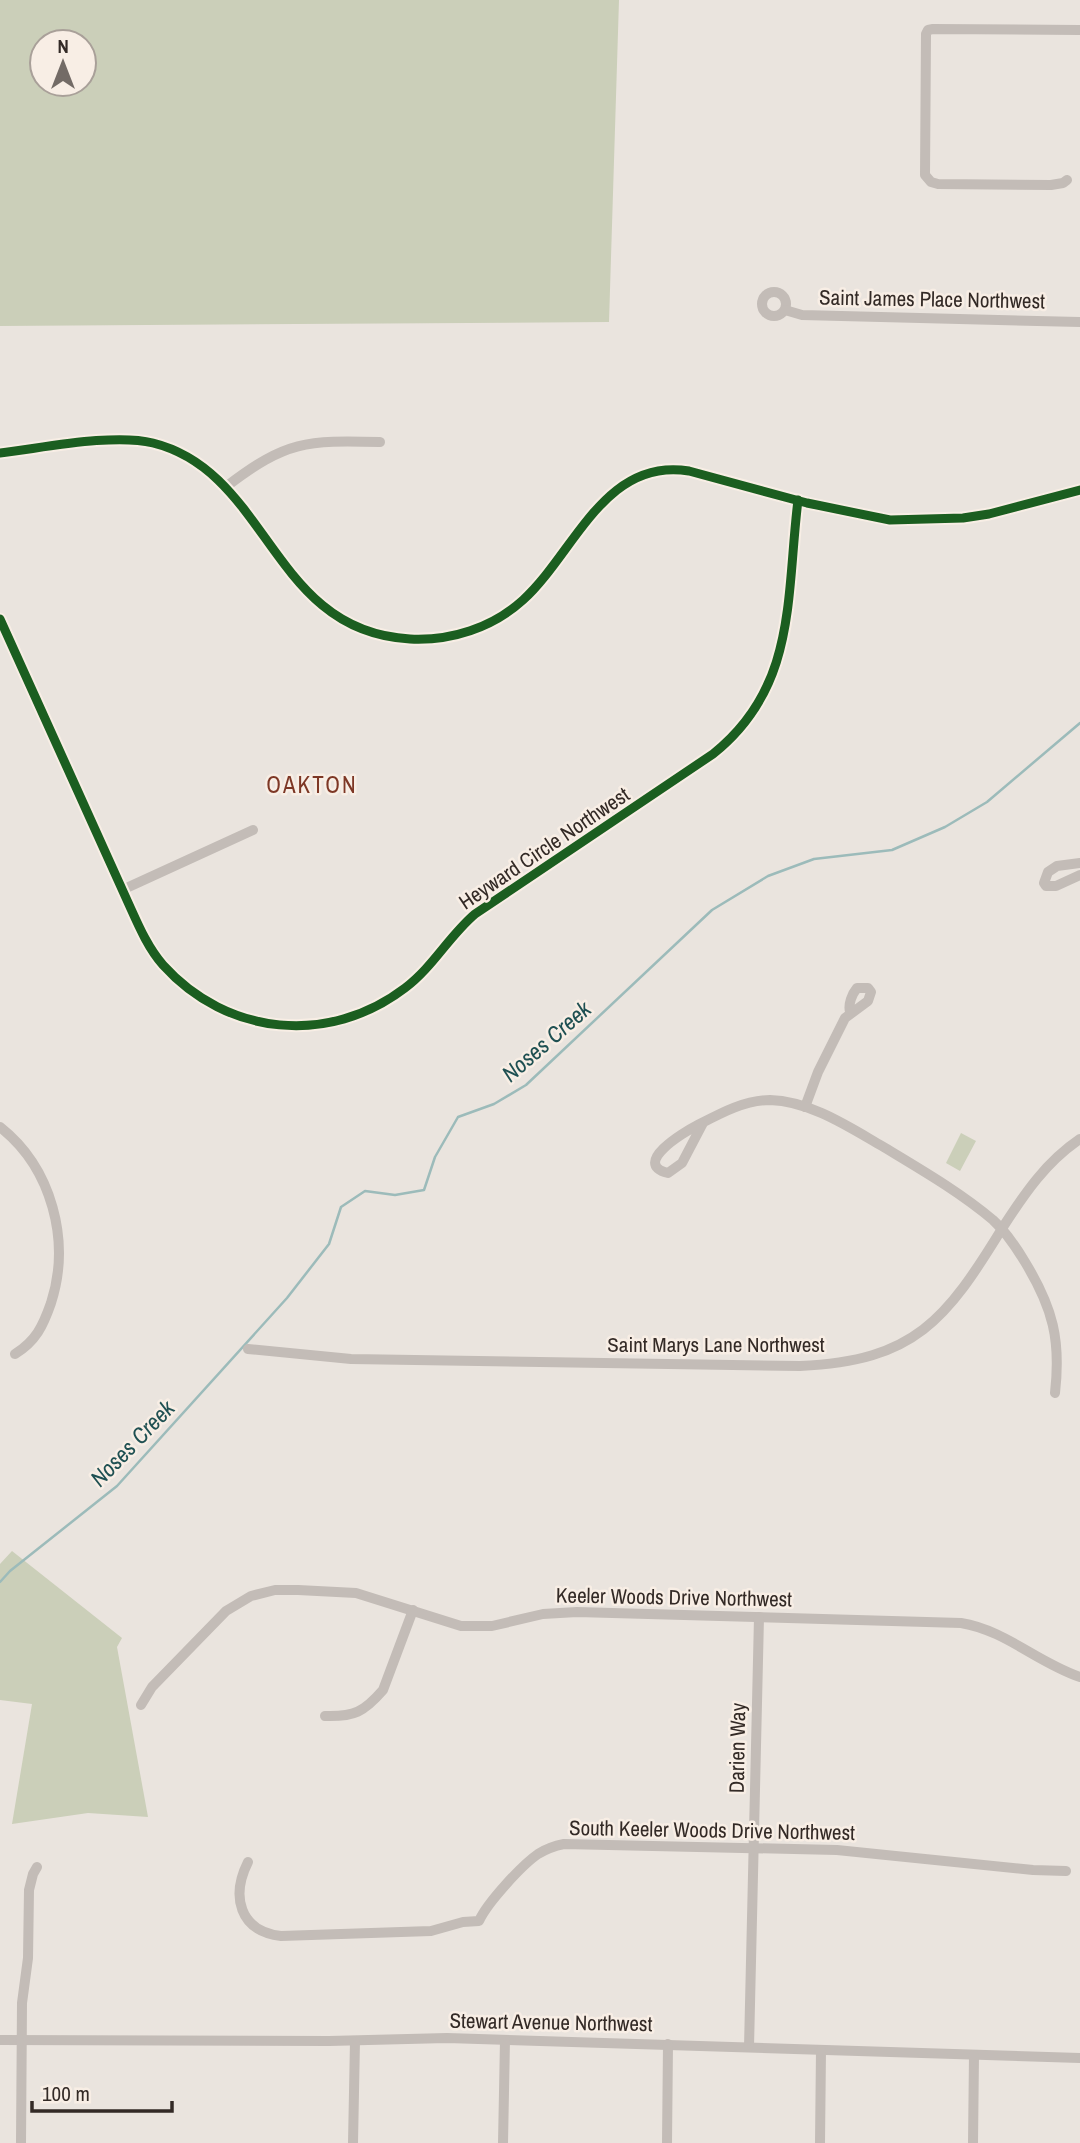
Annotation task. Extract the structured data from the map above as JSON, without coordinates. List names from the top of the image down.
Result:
{
  "streets": {
    "street": [
      "Saint James Place Northwest",
      "Heyward Circle Northwest",
      "Saint Marys Lane Northwest",
      "Keeler Woods Drive Northwest",
      "Darien Way",
      "South Keeler Woods Drive Northwest",
      "Stewart Avenue Northwest"
    ]
  },
  "crossings": [
    ["Keeler Woods Drive Northwest", "Darien Way"],
    ["Darien Way", "South Keeler Woods Drive Northwest"],
    ["Darien Way", "Stewart Avenue Northwest"]
  ],
  "districts": ["OAKTON"],
  "water": ["Noses Creek"],
  "scale_bar": "100 m",
  "north": "top"
}
